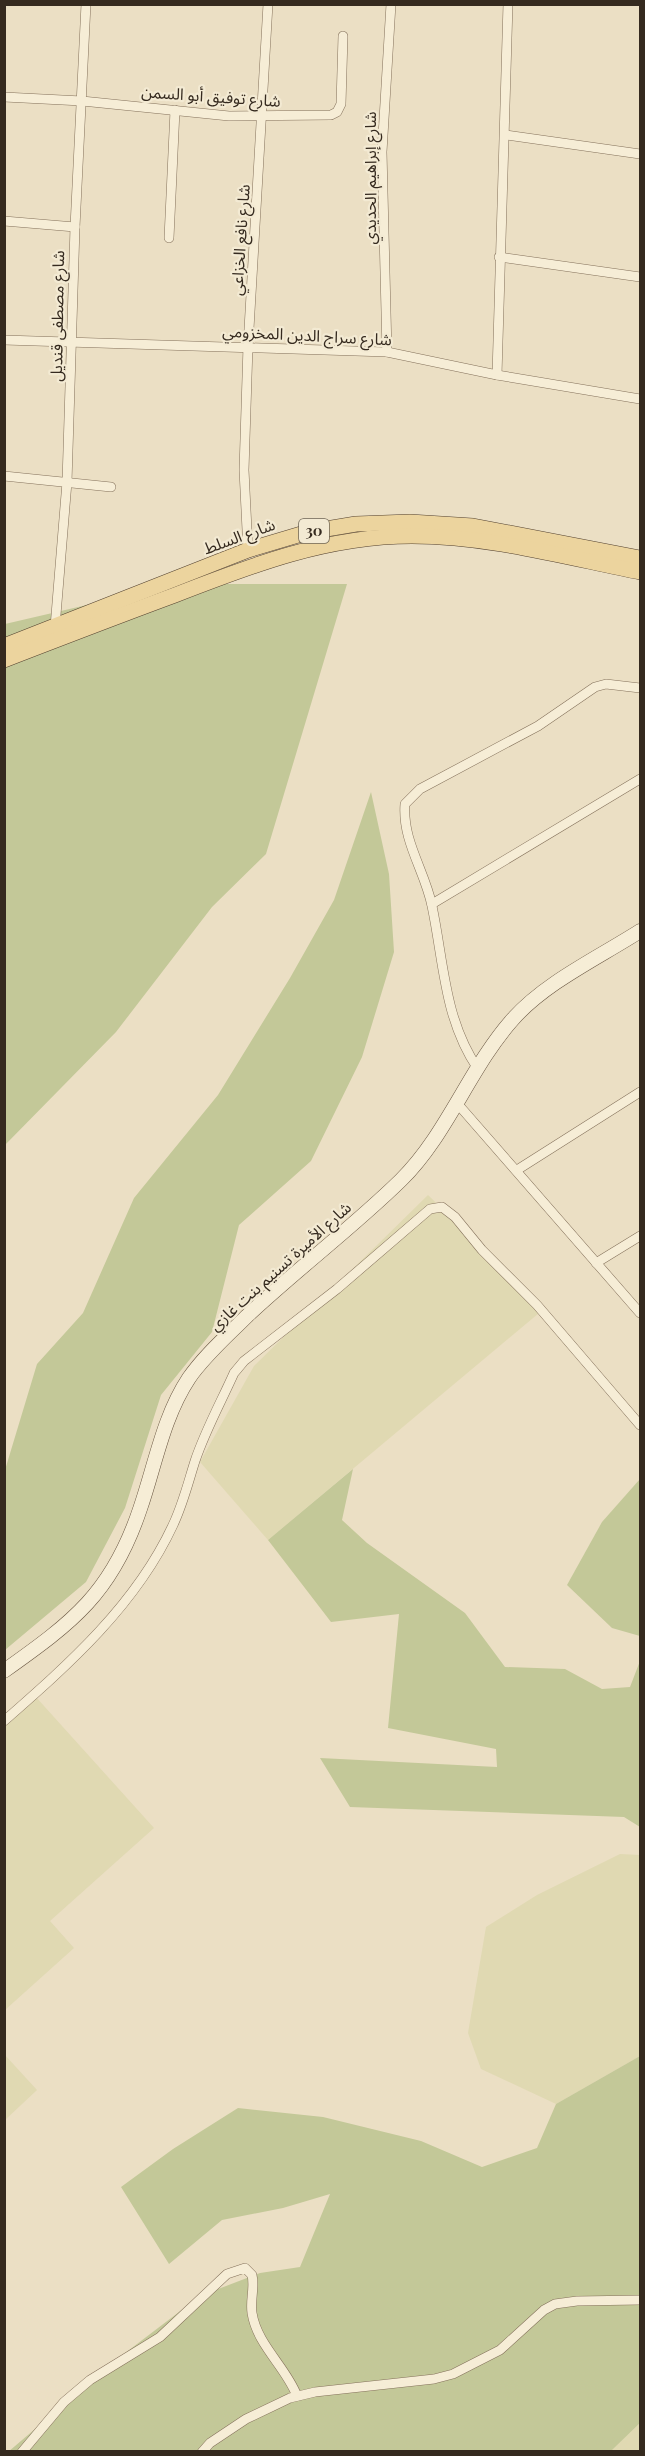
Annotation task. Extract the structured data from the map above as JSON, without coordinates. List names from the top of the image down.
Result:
{
  "streets": {
    "main road": ["30", "شارع السلط", "شارع الأميرة تسنيم بنت غازي"],
    "street": [
      "شارع توفيق أبو السمن",
      "شارع إبراهيم الحديدي",
      "شارع نافع الخزاعي",
      "شارع مصطفى قنديل",
      "شارع سراج الدين المخزومي"
    ]
  },
  "crossings": [
    ["شارع توفيق أبو السمن", "شارع نافع الخزاعي"],
    ["شارع توفيق أبو السمن", "شارع مصطفى قنديل"],
    ["شارع إبراهيم الحديدي", "شارع سراج الدين المخزومي"],
    ["شارع نافع الخزاعي", "شارع سراج الدين المخزومي"],
    ["شارع نافع الخزاعي", "شارع السلط"],
    ["شارع مصطفى قنديل", "شارع سراج الدين المخزومي"],
    ["شارع مصطفى قنديل", "شارع السلط"]
  ]
}
